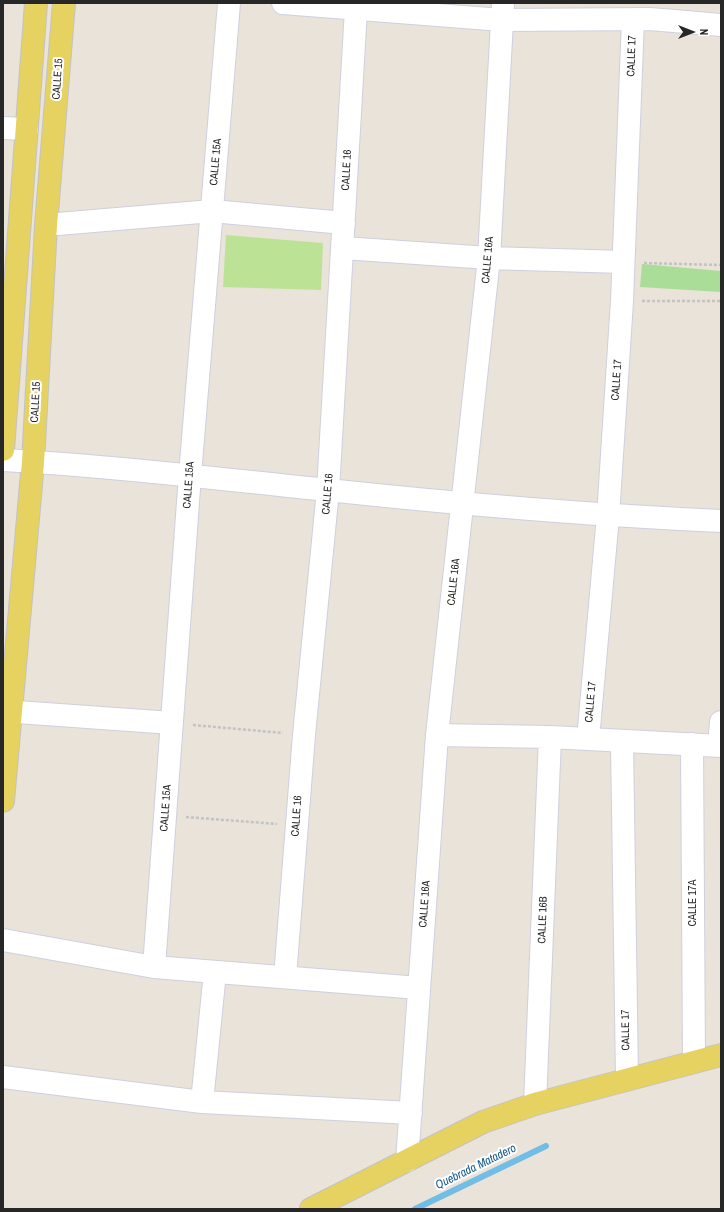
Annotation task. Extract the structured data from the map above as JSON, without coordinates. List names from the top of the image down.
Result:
{
  "streets": {
    "main road": ["CALLE 15"],
    "street": [
      "CALLE 17",
      "CALLE 15A",
      "CALLE 16",
      "CALLE 16A",
      "CALLE 17A",
      "CALLE 16B"
    ]
  },
  "water": ["Quebrada Matadero"],
  "north": "right"
}
